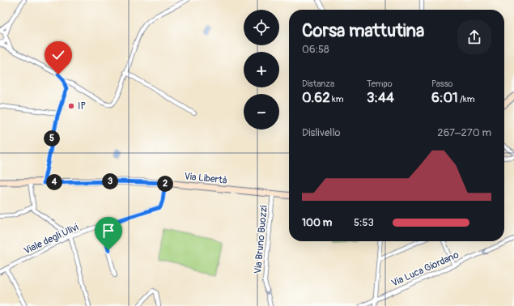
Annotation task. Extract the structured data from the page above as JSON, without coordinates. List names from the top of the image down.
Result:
{
  "streets": {
    "street": [
      "Via Libertà",
      "Viale degli Ulivi",
      "Via Bruno Buozzi",
      "Via Luca Giordano"
    ]
  },
  "crossings": [
    ["Via Libertà", "Viale degli Ulivi"],
    ["Via Libertà", "Via Bruno Buozzi"]
  ],
  "one_way": ["Via Bruno Buozzi", "Via Luca Giordano"],
  "places": ["IP"],
  "page": {
    "map_buttons": ["+", "−"],
    "heading": ["Corsa mattutina", "06:58"],
    "stats": [
      ["Distanza", "0.62 km"],
      ["Tempo", "3:44"],
      ["Passo", "6:01 /km"]
    ],
    "chart": ["Dislivello", "267–270 m"],
    "pins": [
      "5",
      "3",
      "4",
      "2"
    ],
    "list": [
      {
        "name": "100 m",
        "note": "5:53"
      }
    ]
  }
}
